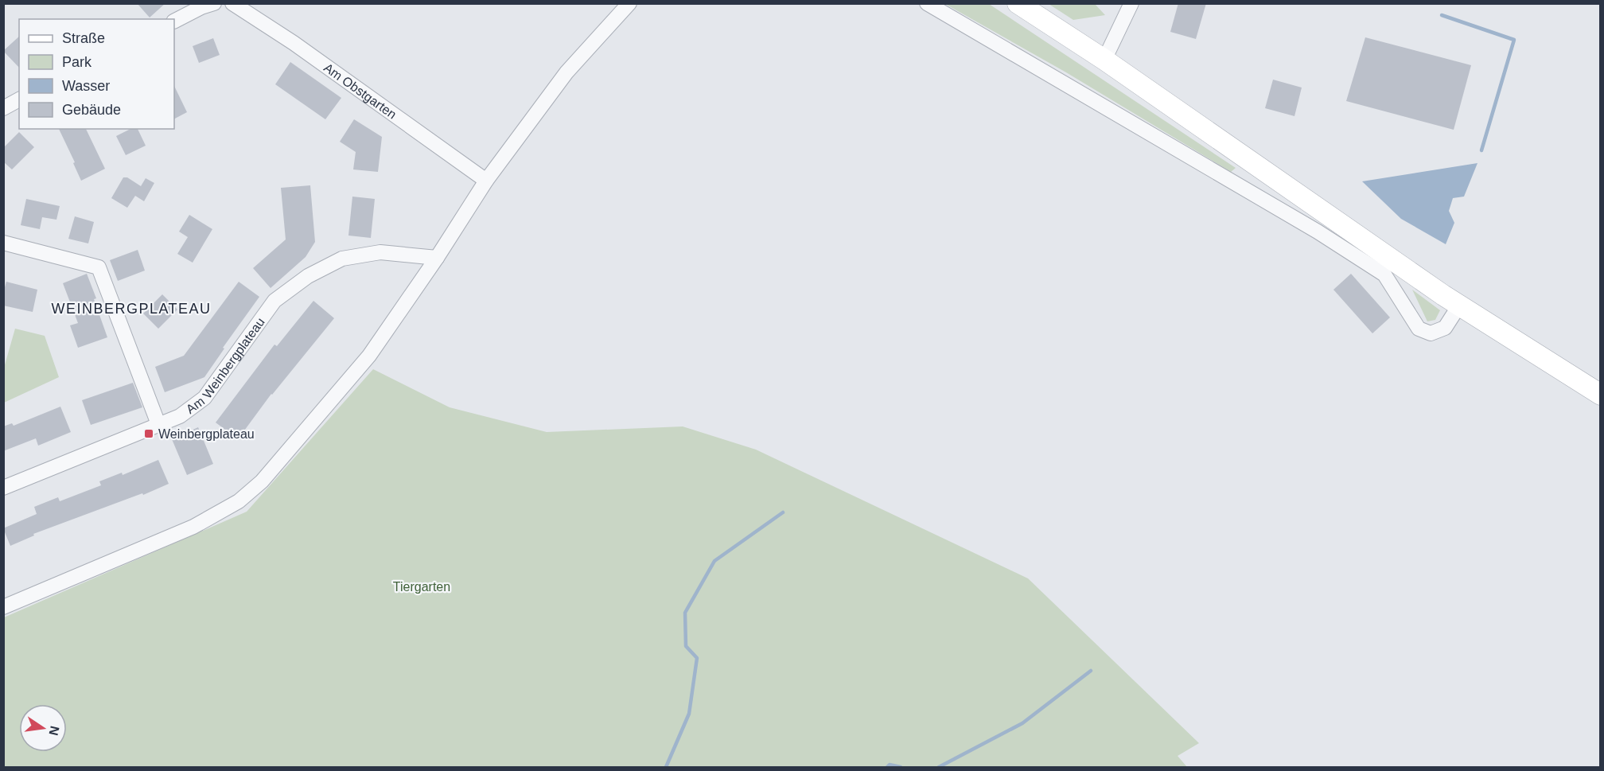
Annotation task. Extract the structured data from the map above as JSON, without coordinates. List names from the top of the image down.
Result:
{
  "streets": {
    "street": ["Am Obstgarten", "Am Weinbergplateau"]
  },
  "districts": ["WEINBERGPLATEAU"],
  "parks": ["Tiergarten"],
  "places": {
    "transit": ["Weinbergplateau"]
  },
  "legend": [
    "Straße",
    "Park",
    "Wasser",
    "Gebäude"
  ],
  "north": "right"
}
